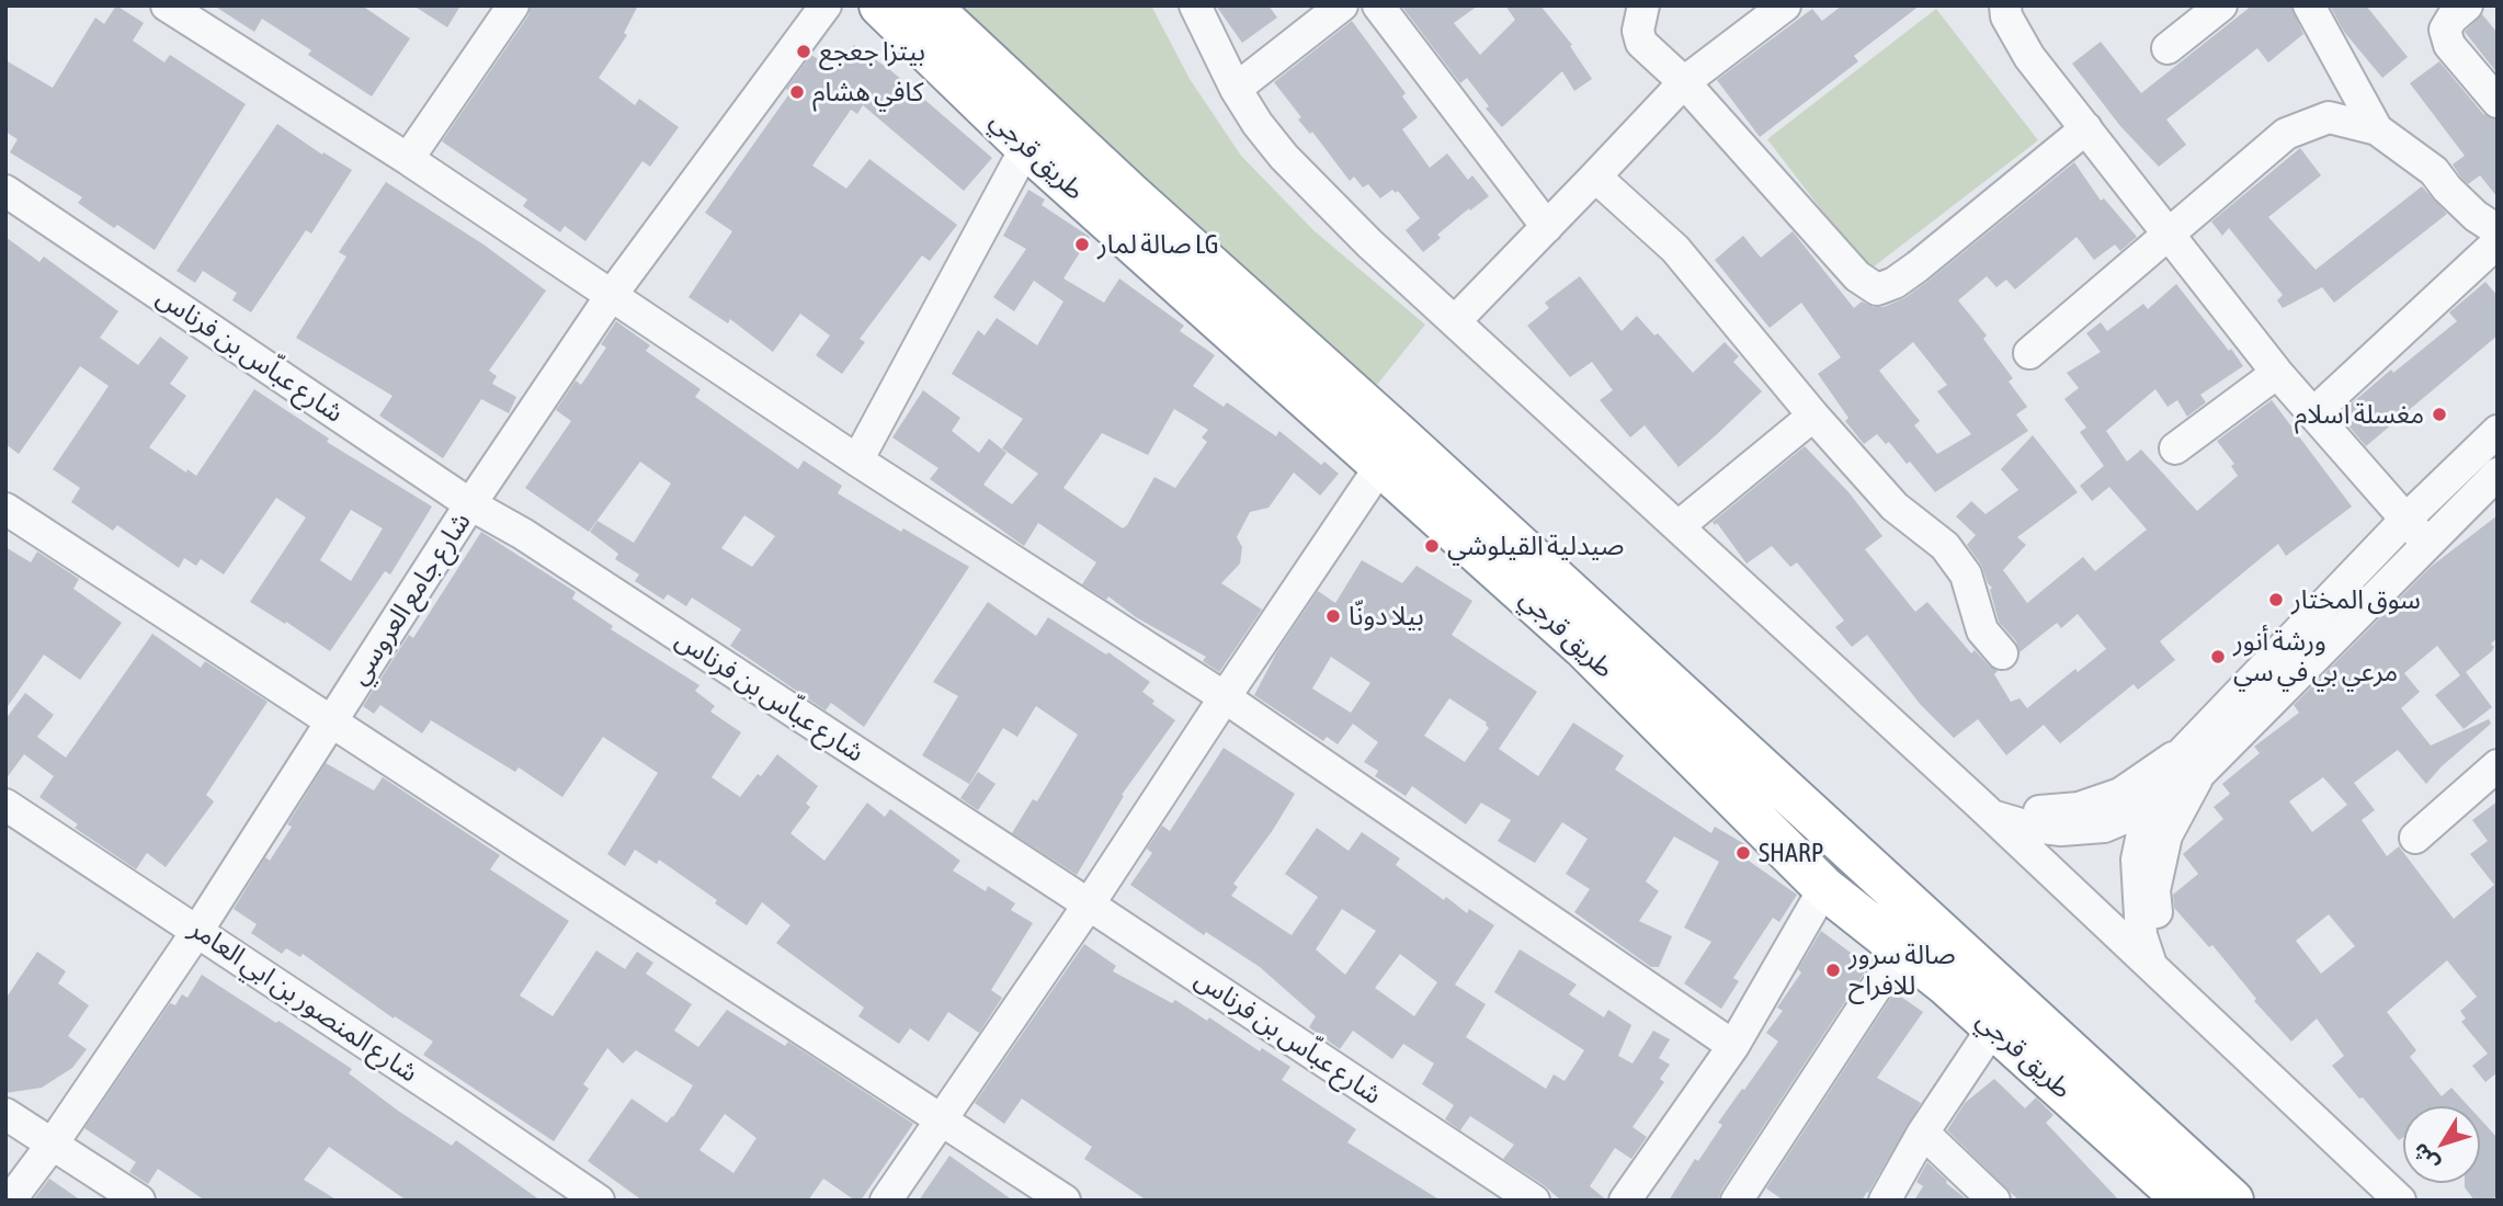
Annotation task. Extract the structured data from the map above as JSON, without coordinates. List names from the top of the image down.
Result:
{
  "streets": {
    "highway": ["طريق قرجي"],
    "street": ["شارع عباّس بن فرناس", "شارع جامع العروسي", "شارع المنصور بن ابي العامر"]
  },
  "crossings": [
    ["شارع عباّس بن فرناس", "شارع جامع العروسي"],
    ["شارع جامع العروسي", "شارع المنصور بن ابي العامر"]
  ],
  "places": [
    "بيتزا جعجع",
    "كافي هشام",
    "صالة لمار LG",
    "مغسلة اسلام",
    "صيدلية القيلوشي",
    "سوق المختار",
    "بيلا دونّا",
    "ورشة أنور مرعي بي في سي",
    "SHARP",
    "صالة سرور للافراح"
  ],
  "north": "bottom left"
}
